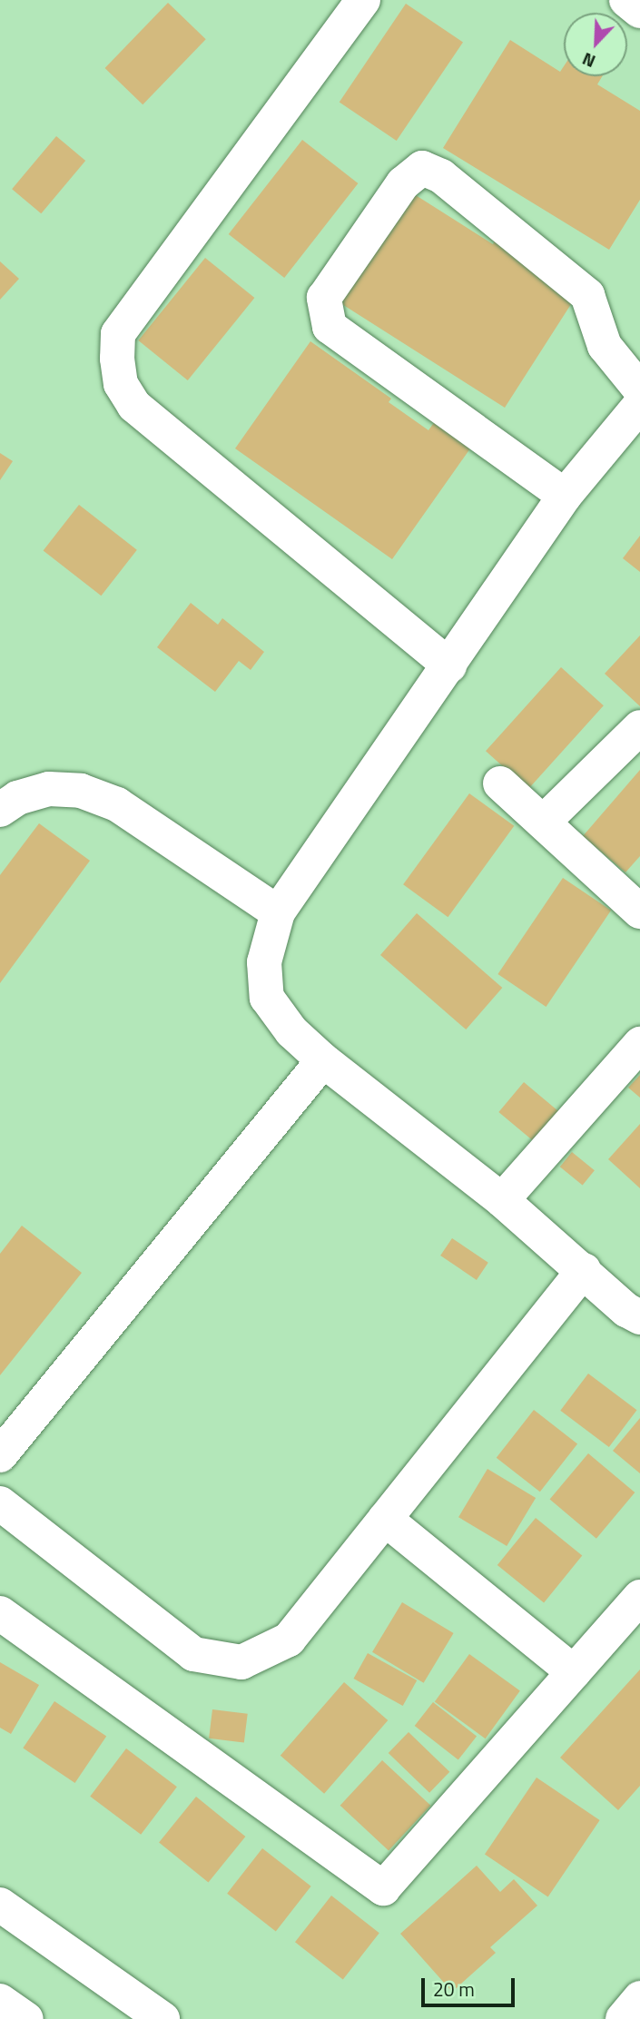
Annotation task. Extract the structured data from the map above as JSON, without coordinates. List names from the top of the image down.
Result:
{
  "scale_bar": "20 m",
  "north": "bottom left"
}
